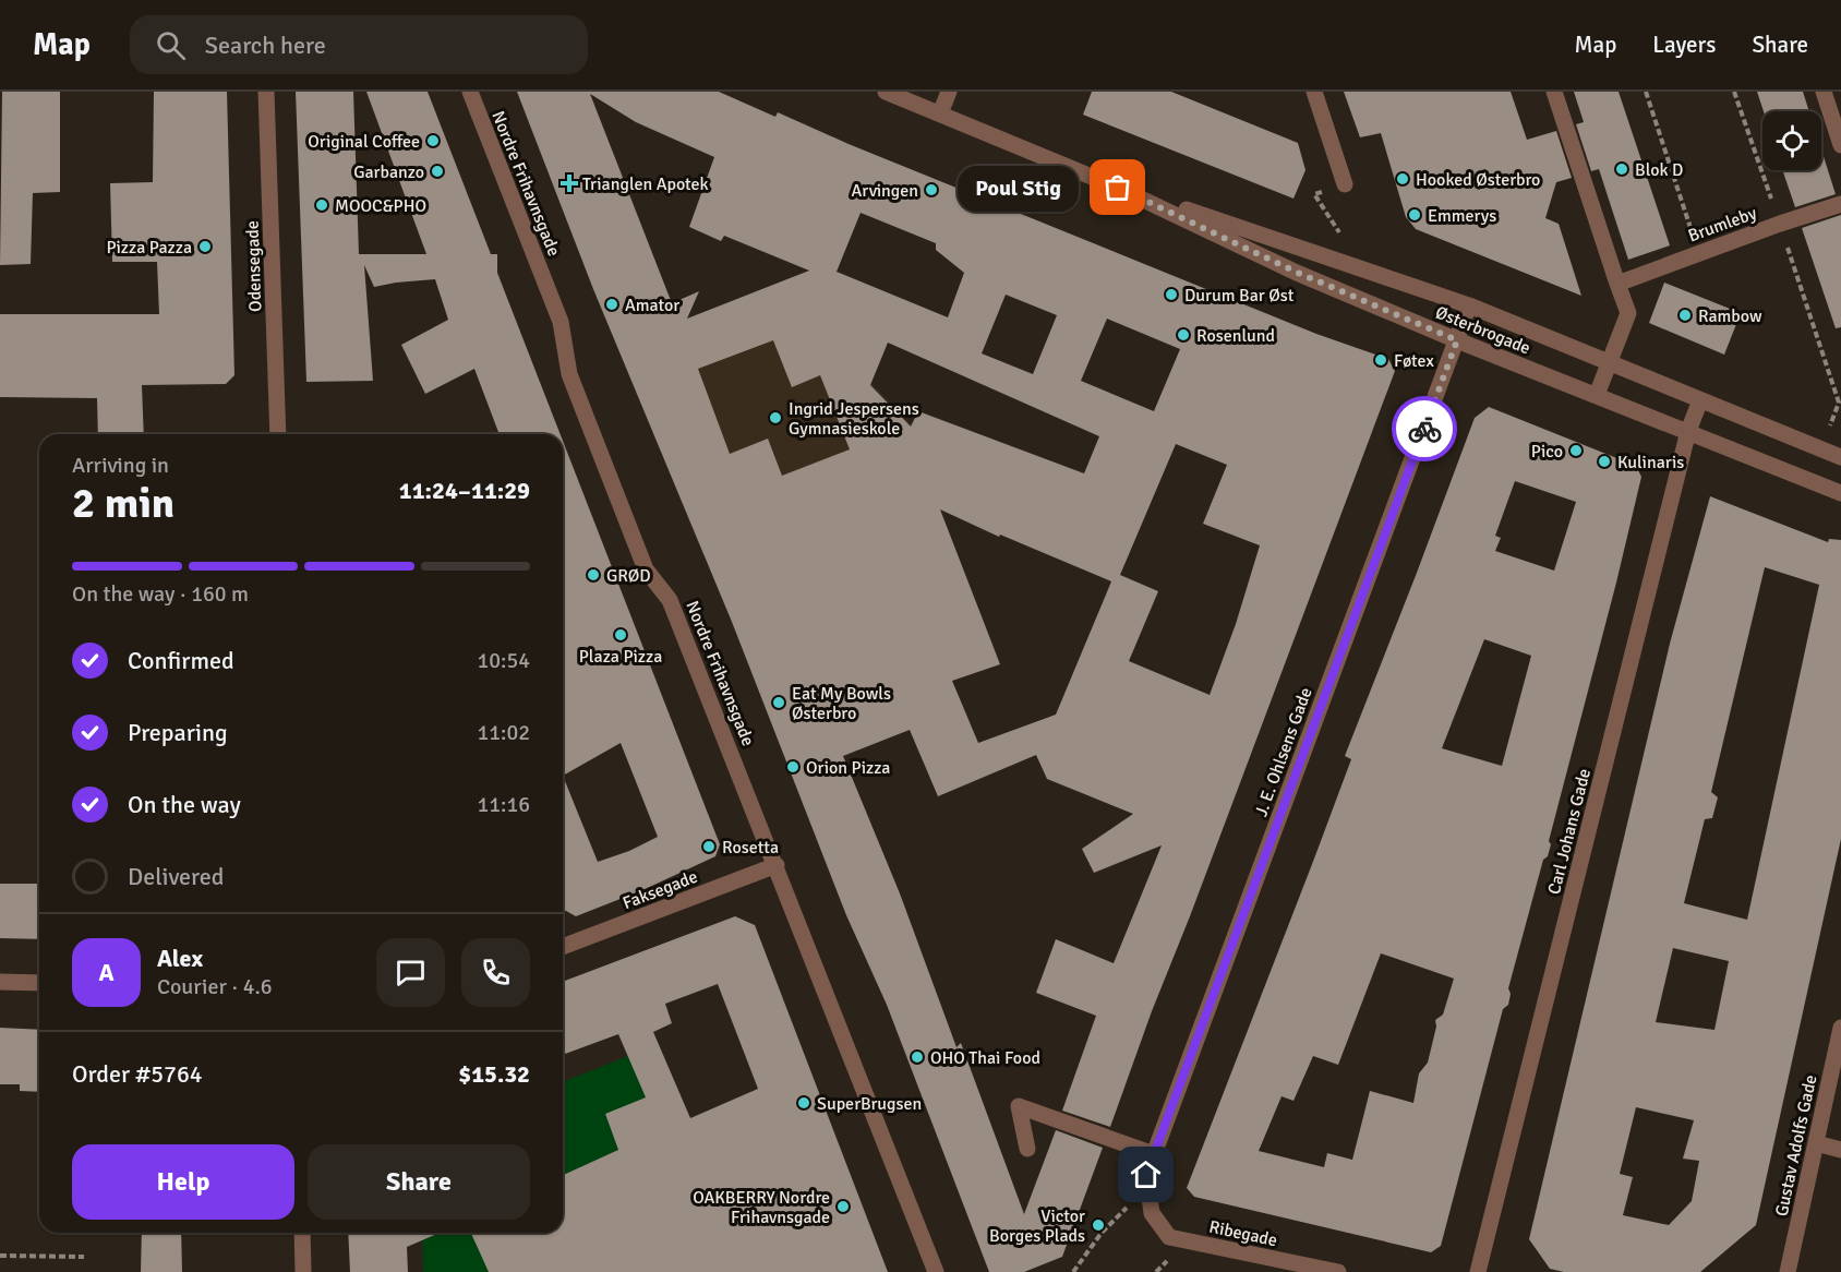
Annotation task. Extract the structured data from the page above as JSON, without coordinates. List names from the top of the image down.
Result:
{
  "streets": {
    "street": [
      "Nordre Frihavnsgade",
      "Brumleby",
      "Odensegade",
      "Østerbrogade",
      "J. E. Ohlsens Gade",
      "Carl Johans Gade",
      "Faksegade",
      "Gustav Adolfs Gade",
      "Ribegade"
    ]
  },
  "crossings": [
    ["Nordre Frihavnsgade", "Faksegade"],
    ["Østerbrogade", "J. E. Ohlsens Gade"],
    ["Østerbrogade", "Carl Johans Gade"],
    ["J. E. Ohlsens Gade", "Ribegade"]
  ],
  "places": {
    "other": [
      "Original Coffee",
      "Blok D",
      "Garbanzo",
      "Hooked Østerbro",
      "Poul Stig",
      "Arvingen",
      "MOOC&PHO",
      "Emmerys",
      "Pizza Pazza",
      "Durum Bar Øst",
      "Amator",
      "Rambow",
      "Rosenlund",
      "Føtex",
      "Ingrid Jespersens Gymnasieskole",
      "Pico",
      "Kulinaris",
      "GRØD",
      "Plaza Pizza",
      "Eat My Bowls Østerbro",
      "Orion Pizza",
      "Rosetta",
      "OHO Thai Food",
      "SuperBrugsen",
      "OAKBERRY Nordre Frihavnsgade",
      "Victor Borges Plads"
    ],
    "health": ["Trianglen Apotek"]
  },
  "page": {
    "header": "Map",
    "search": "Search here",
    "nav": ["Map", "Layers", "Share"],
    "bubble": "Poul Stig",
    "heading": ["2 min", "Arriving in", "11:24–11:29"],
    "panel": [
      "Alex",
      "Courier · 4.6",
      "Order #5764",
      "$15.32"
    ],
    "bar": "On the way · 160 m",
    "list": [
      ["Confirmed", "10:54"],
      ["Preparing", "11:02"],
      ["On the way", "11:16"],
      "Delivered"
    ],
    "round": "A",
    "buttons": ["Help", "Share"]
  }
}
